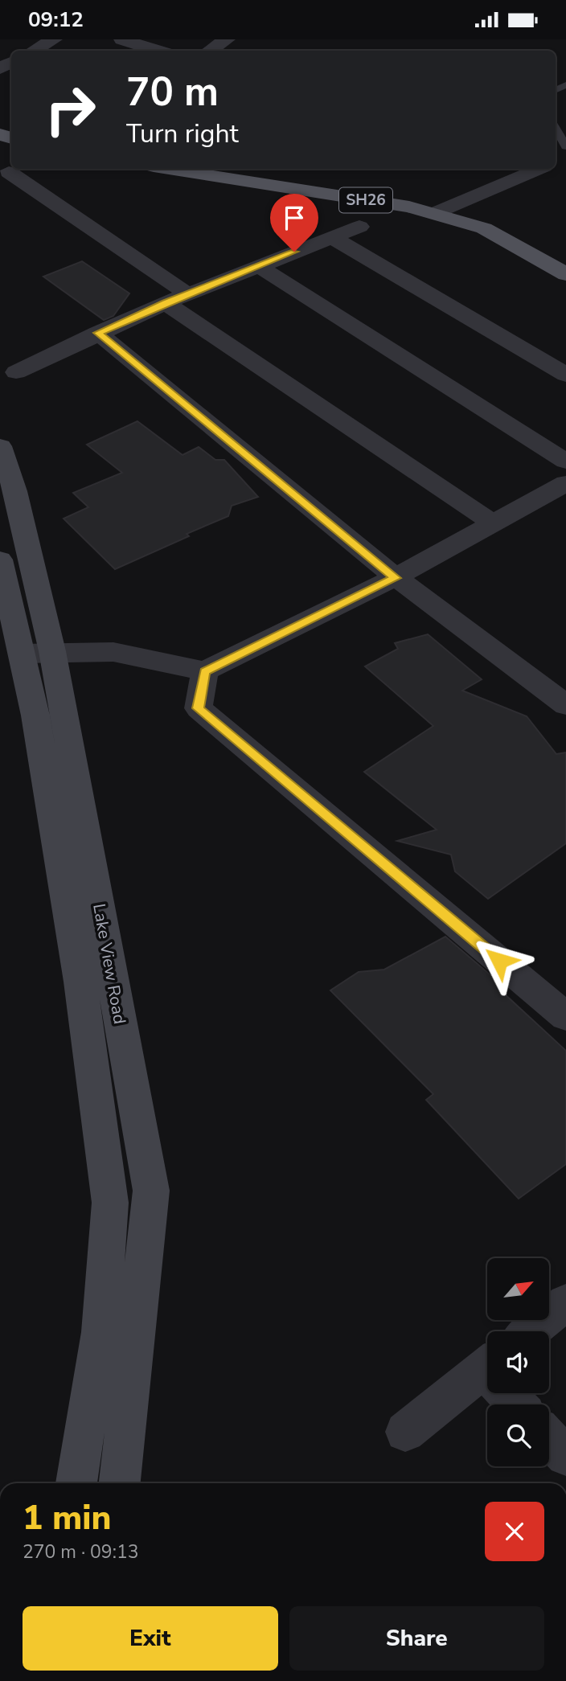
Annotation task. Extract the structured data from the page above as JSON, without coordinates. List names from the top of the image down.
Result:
{
  "streets": {
    "main road": ["SH26", "Lake View Road"]
  },
  "north": "top right",
  "page": {
    "status": "09:12",
    "turn": ["70 m", "Turn right"],
    "heading": ["1 min", "270 m · 09:13"],
    "buttons": ["Exit", "Share"]
  }
}
